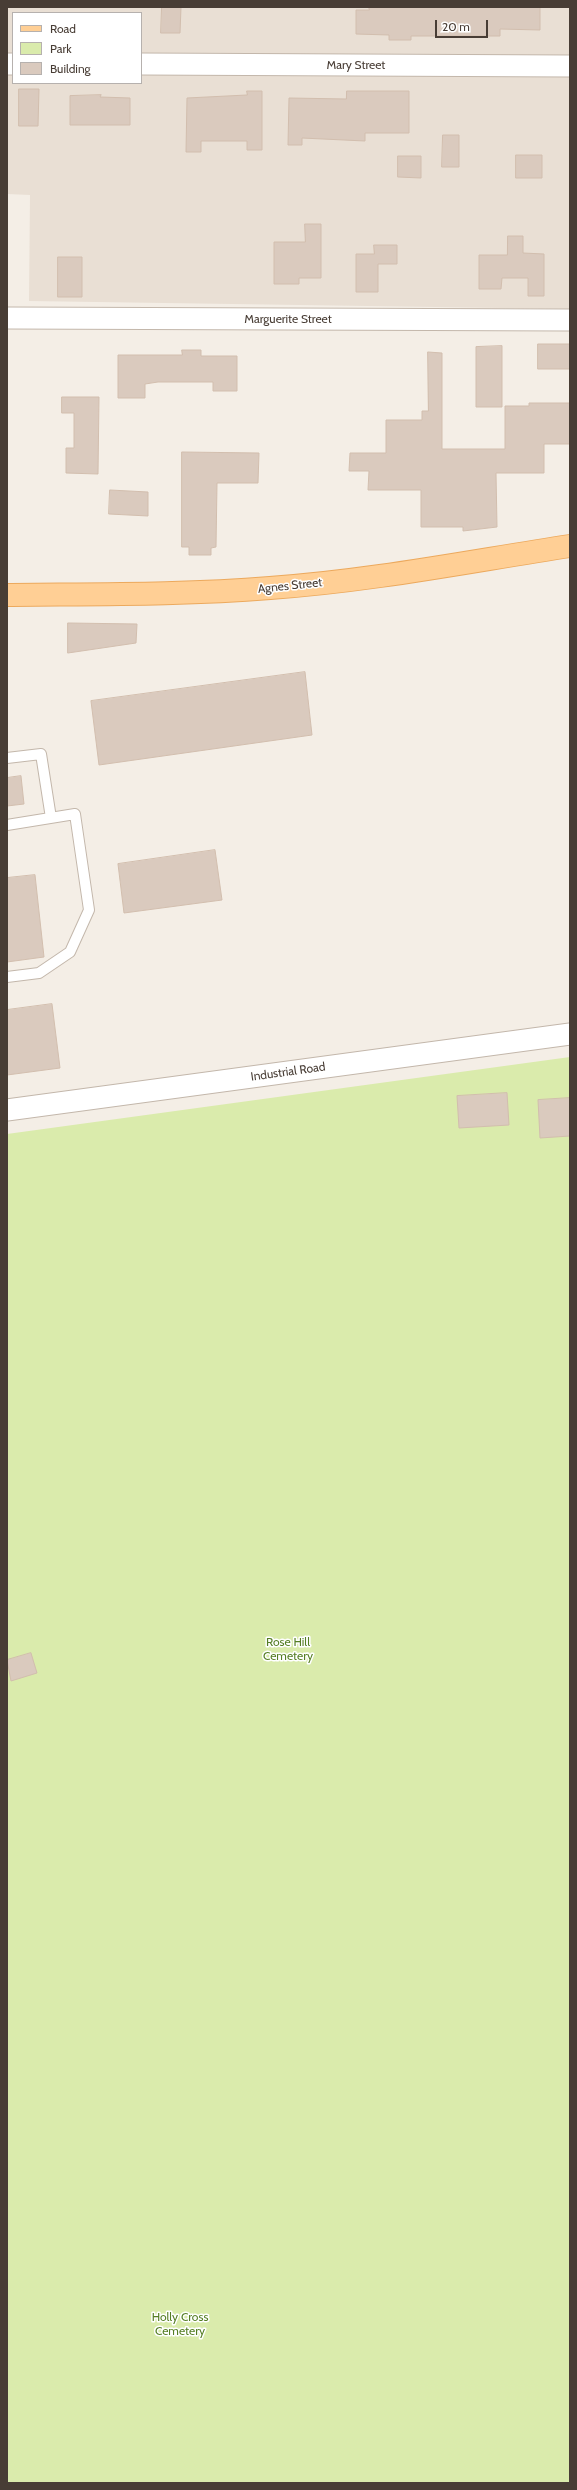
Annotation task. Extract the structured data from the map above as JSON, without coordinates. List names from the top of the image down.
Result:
{
  "streets": {
    "main road": ["Agnes Street"],
    "street": ["Mary Street", "Marguerite Street", "Industrial Road"]
  },
  "parks": ["Rose Hill Cemetery", "Holly Cross Cemetery"],
  "legend": ["Road", "Park", "Building"],
  "scale_bar": "20 m"
}
